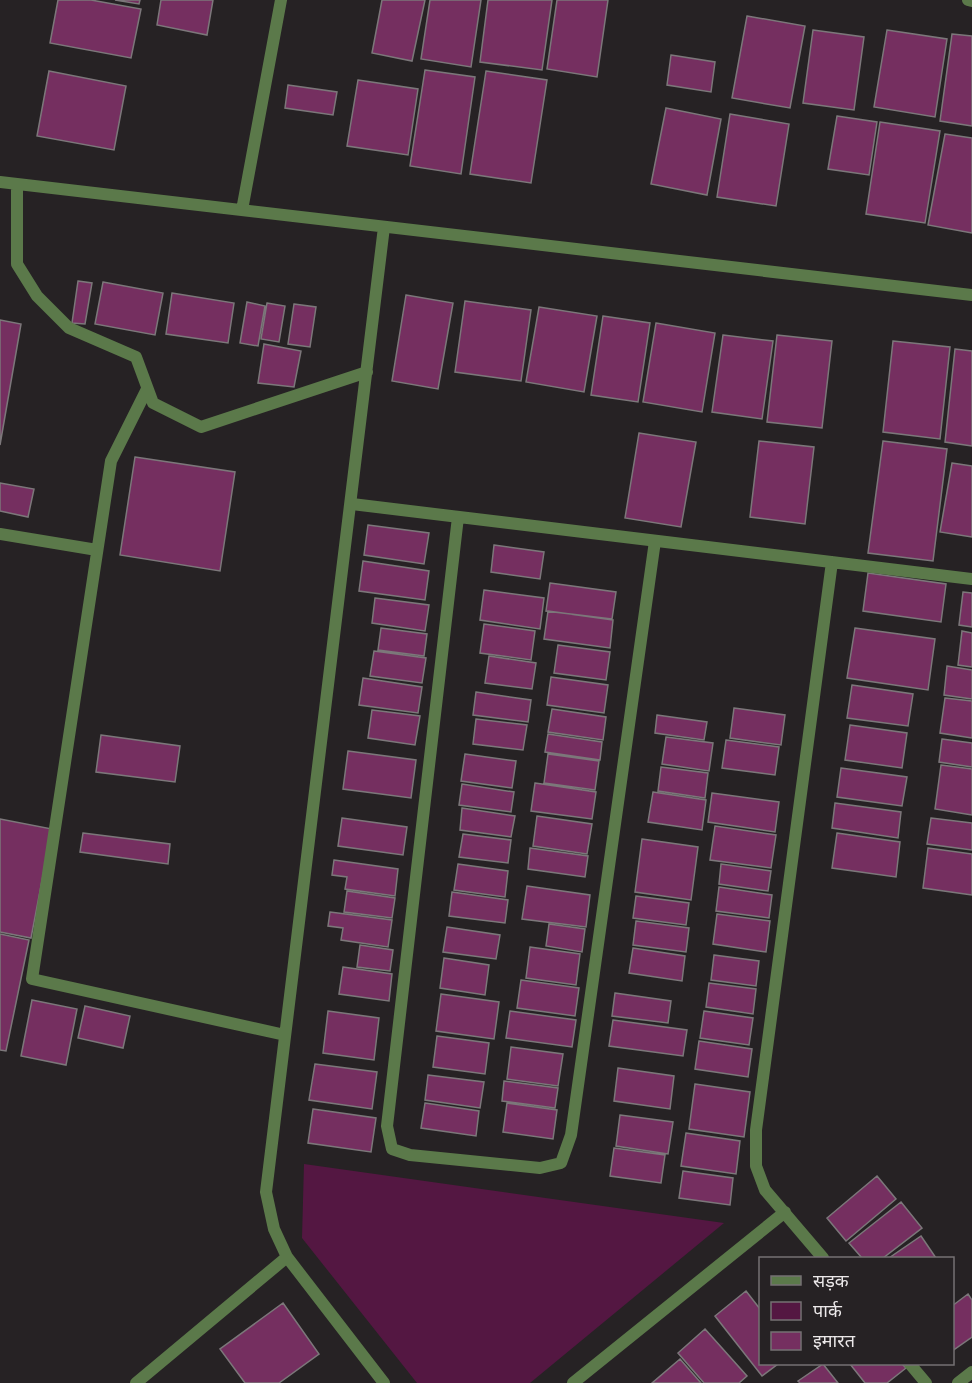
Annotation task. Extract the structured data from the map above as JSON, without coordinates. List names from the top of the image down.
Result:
{
  "legend": ["सड़क", "पार्क", "इमारत"]
}
